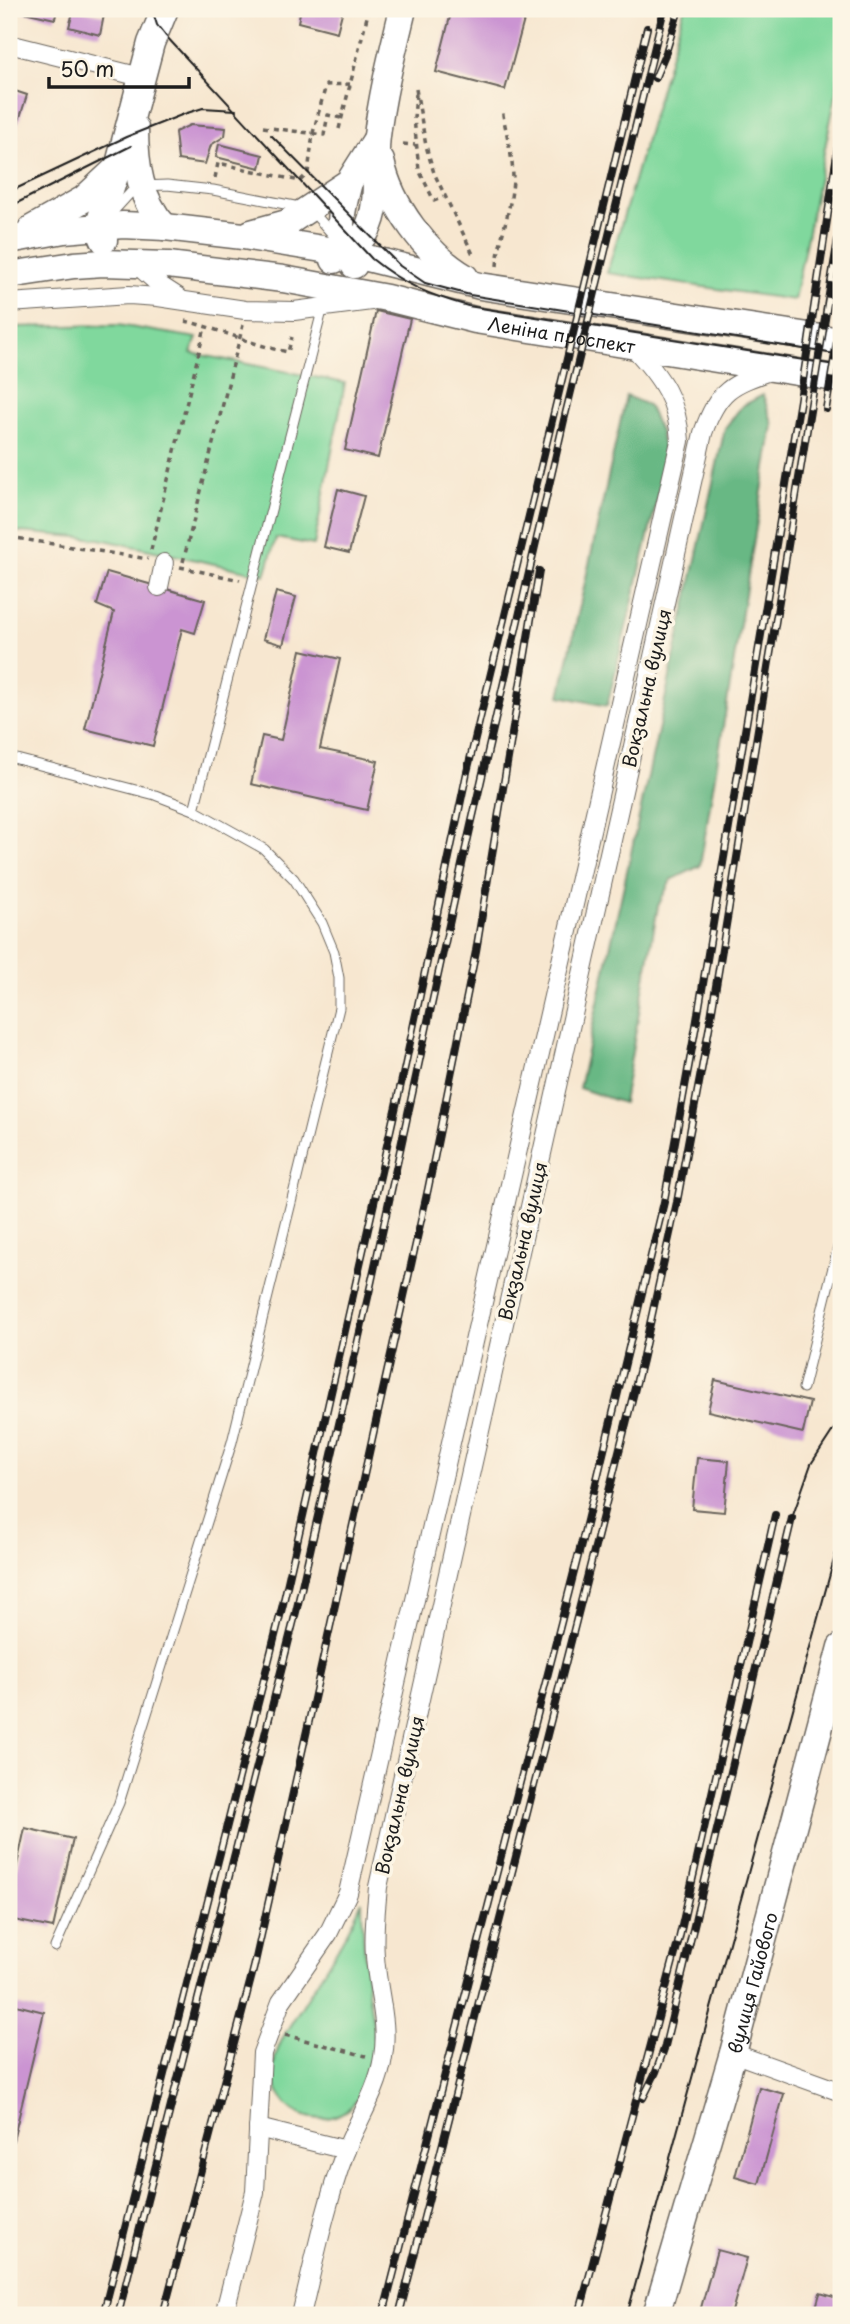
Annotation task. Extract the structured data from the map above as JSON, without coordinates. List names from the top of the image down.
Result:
{
  "streets": {
    "main road": ["Леніна проспект", "вулиця Гайового"],
    "street": ["Вокзальна вулиця"]
  },
  "crossings": [
    ["Леніна проспект", "Вокзальна вулиця"]
  ],
  "scale_bar": "50 m"
}
